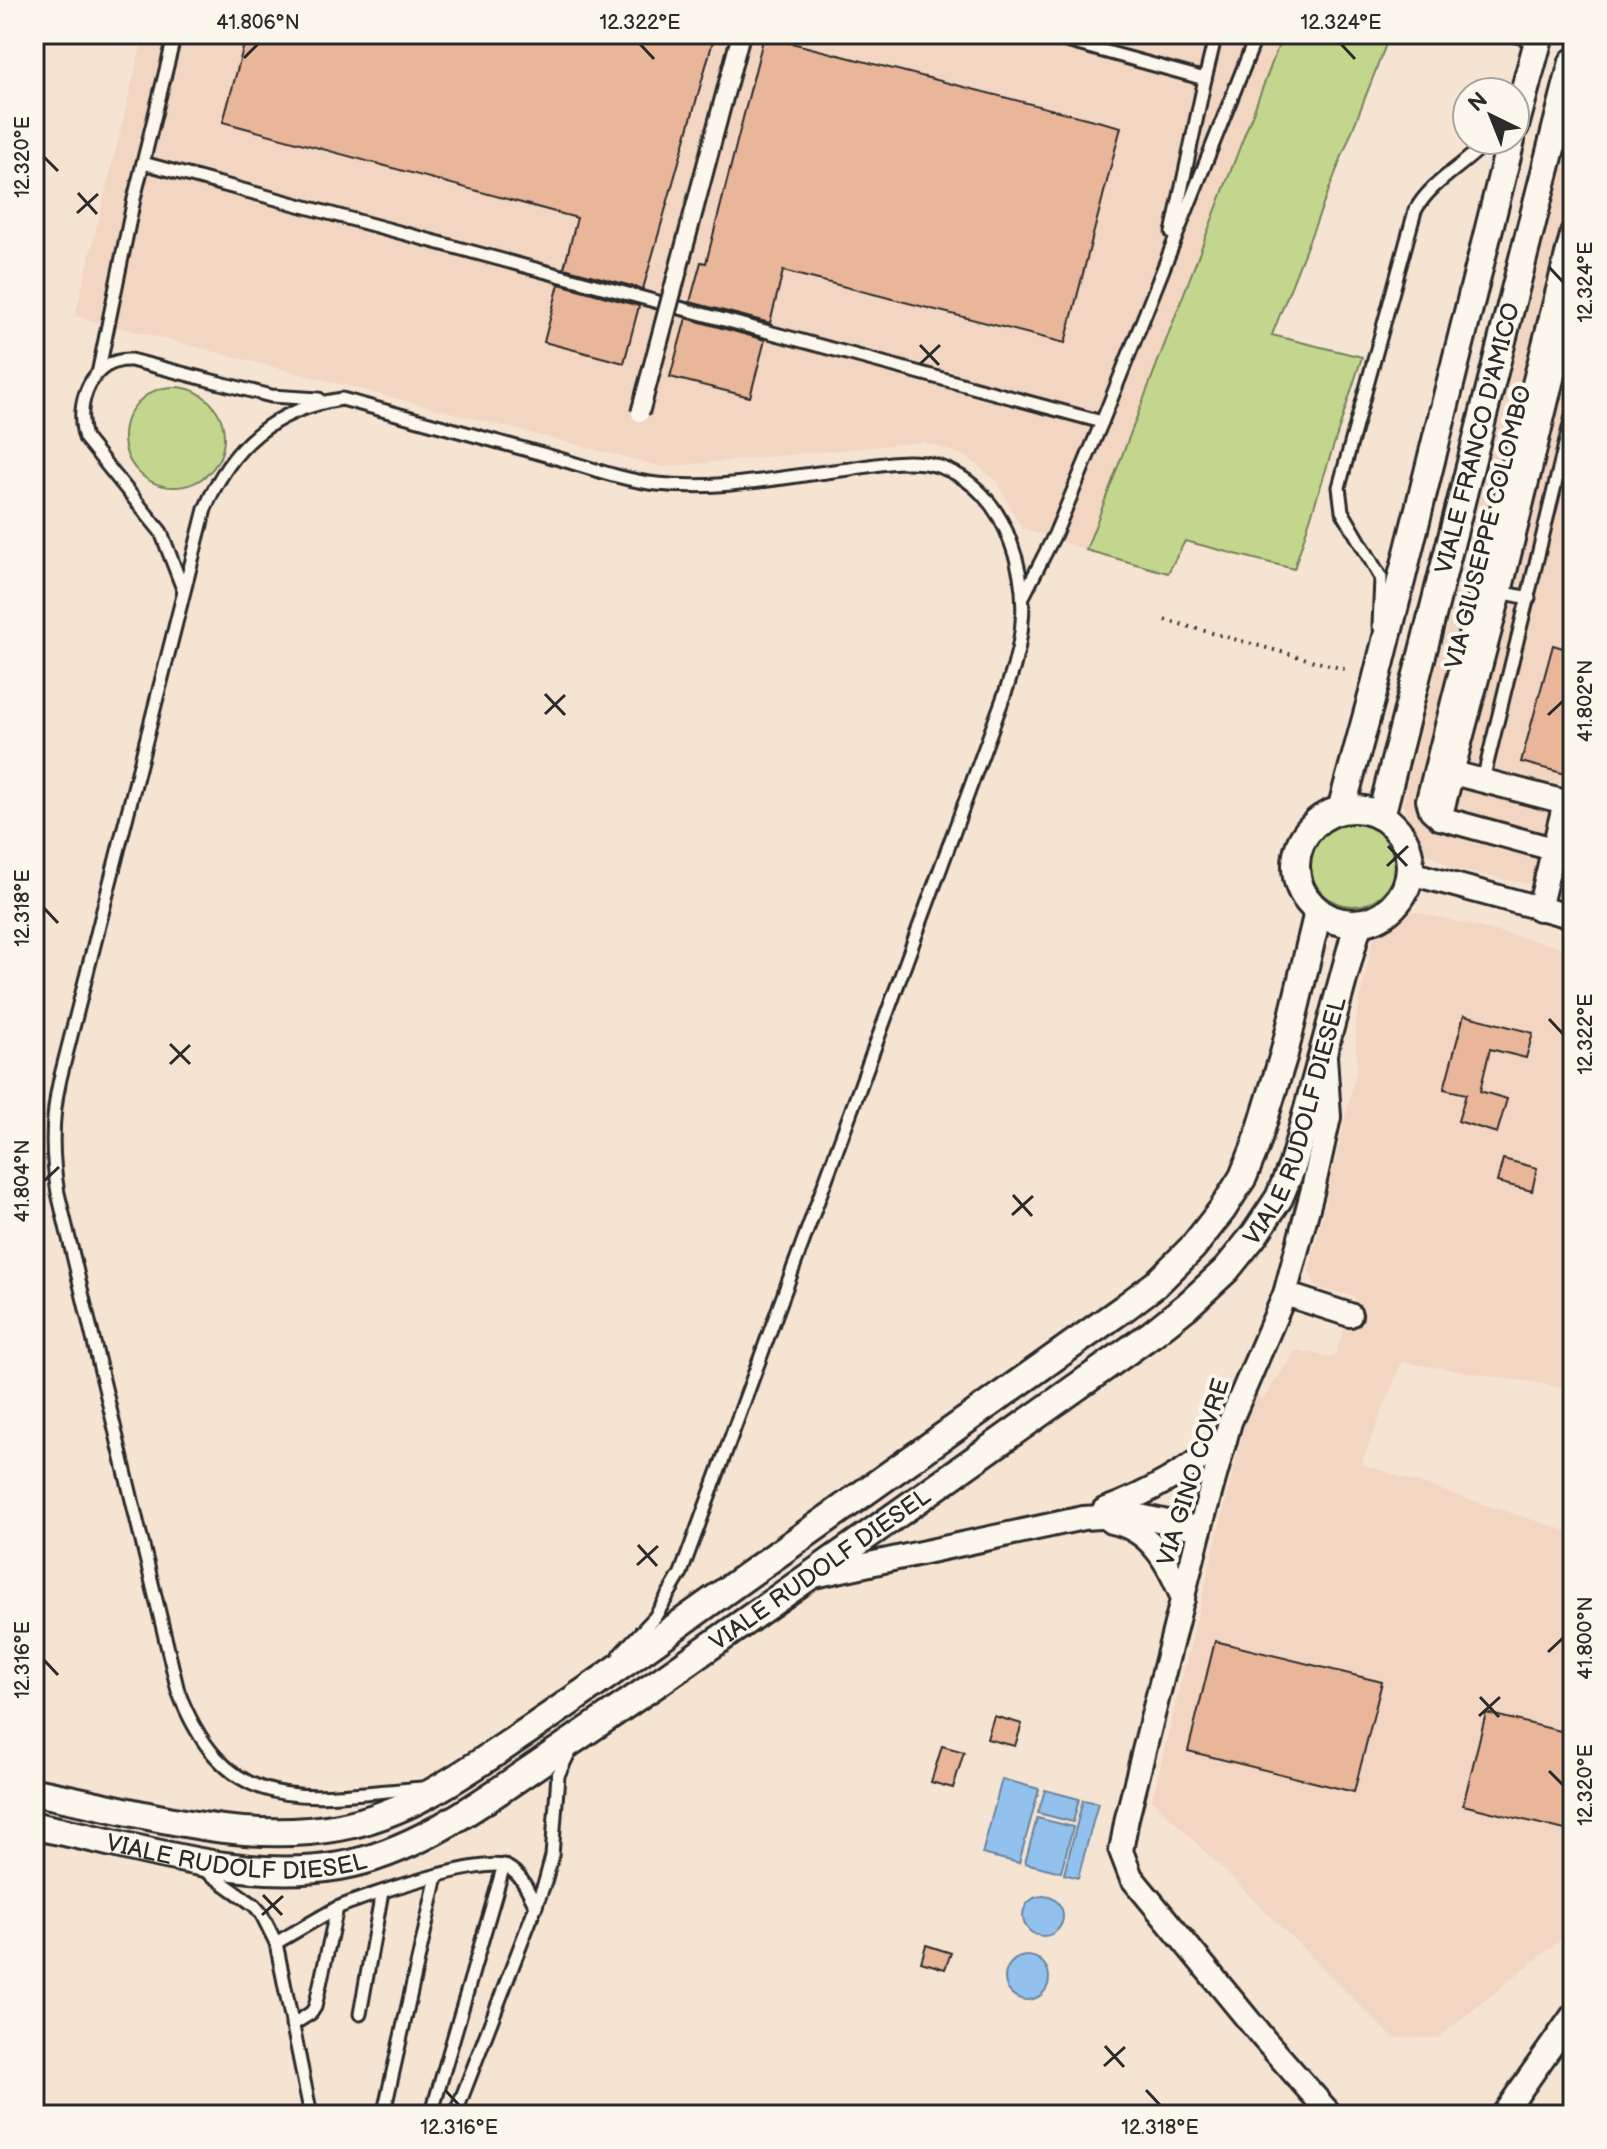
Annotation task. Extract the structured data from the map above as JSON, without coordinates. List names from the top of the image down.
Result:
{
  "streets": {
    "street": [
      "VIALE FRANCO D'AMICO",
      "VIA GIUSEPPE COLOMBO",
      "VIALE RUDOLF DIESEL",
      "VIA GINO COVRE"
    ]
  },
  "crossings": [
    ["VIALE FRANCO D'AMICO", "VIALE RUDOLF DIESEL"],
    ["VIALE RUDOLF DIESEL", "VIA GINO COVRE"]
  ],
  "north": "top left",
  "coordinates": [
    "41.806°N",
    "12.322°E",
    "12.324°E",
    "12.320°E",
    "41.802°N",
    "12.318°E",
    "41.804°N",
    "41.800°N",
    "12.316°E"
  ]
}
